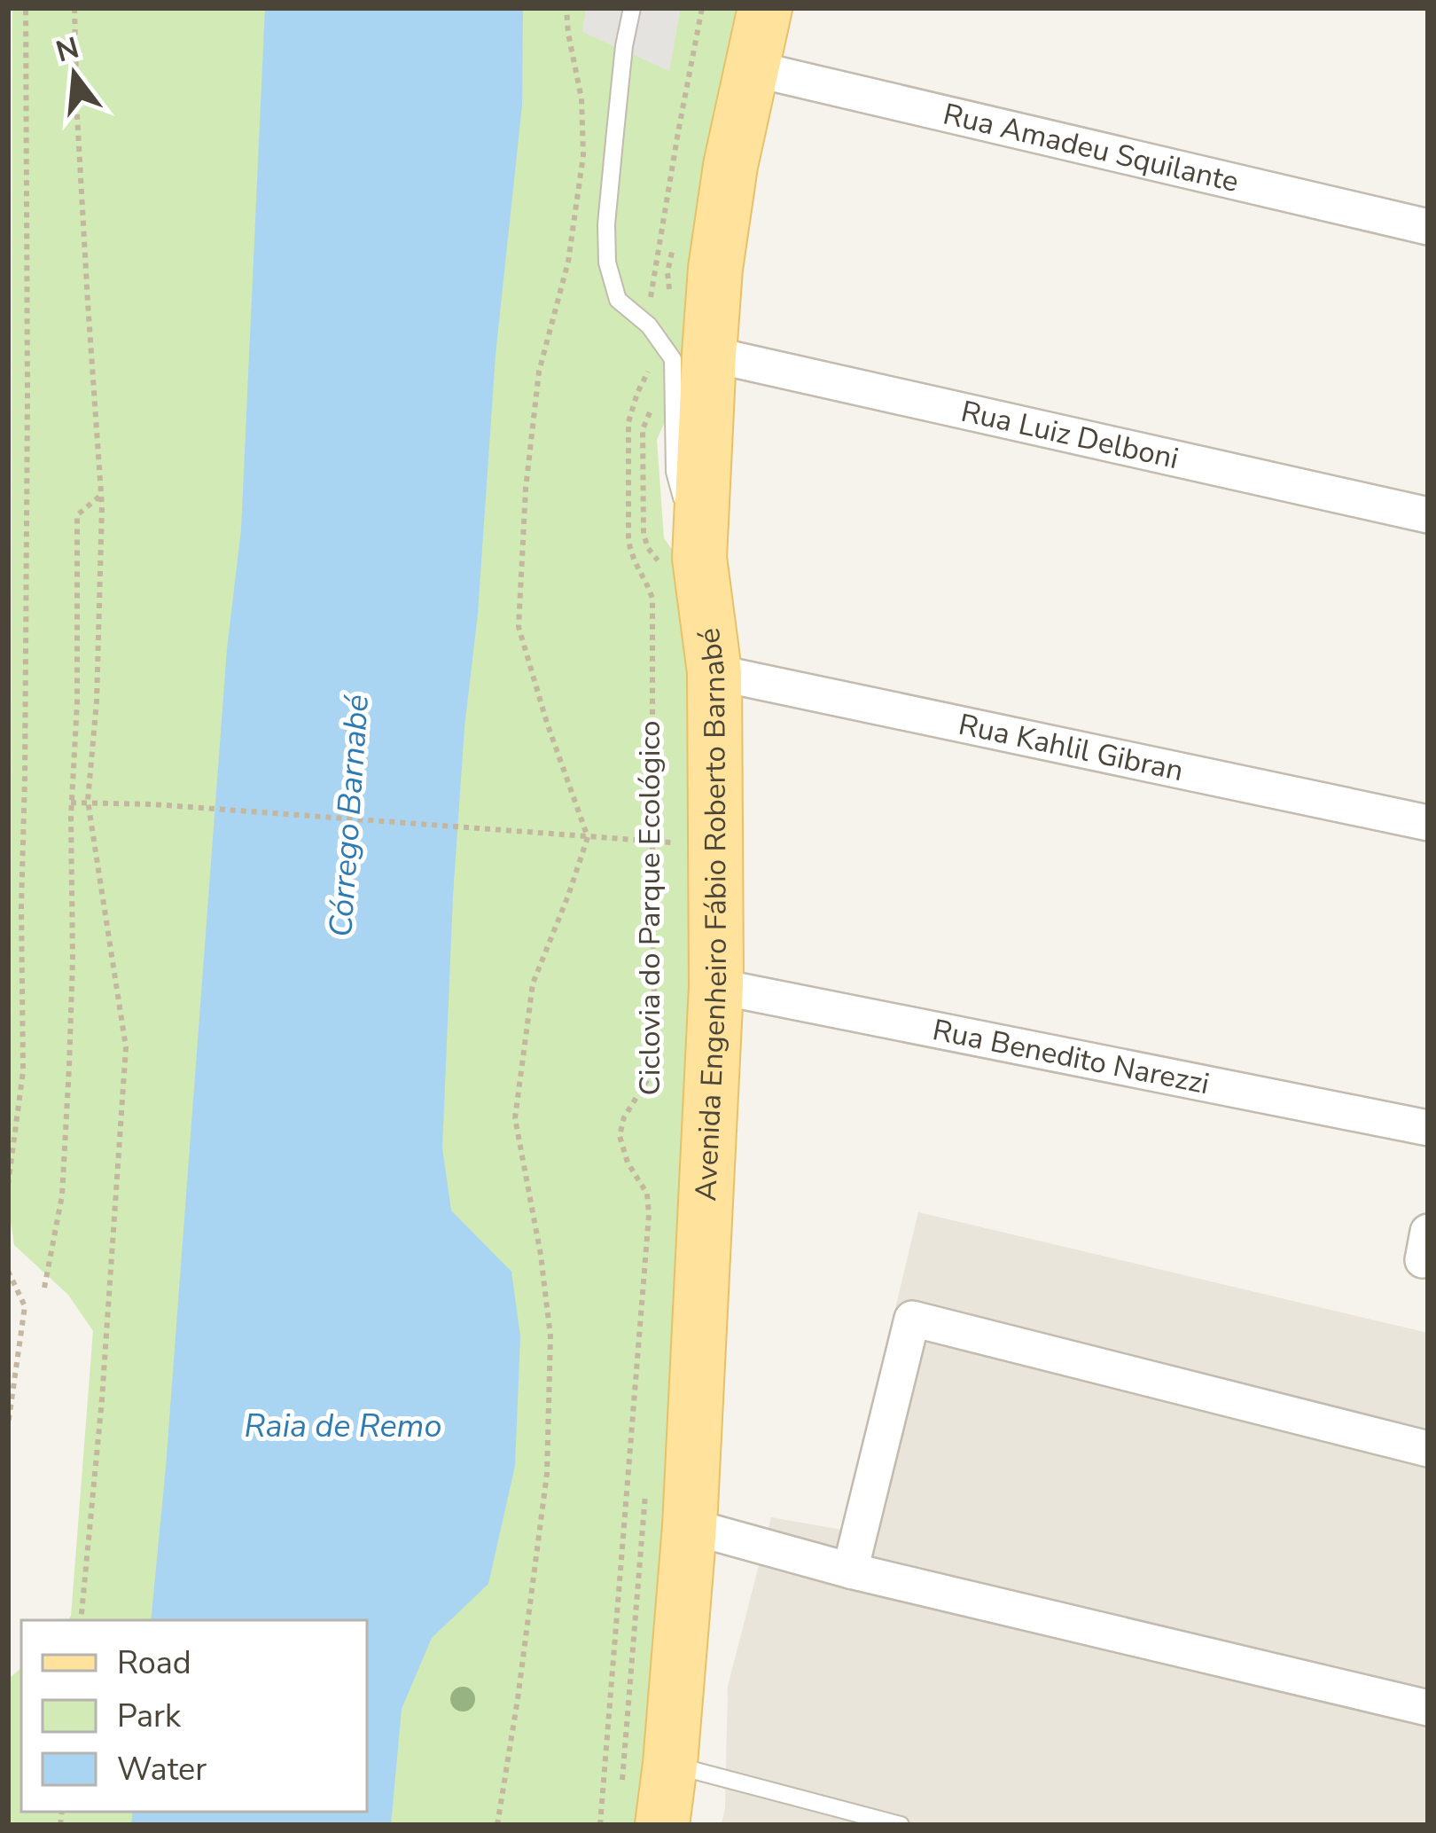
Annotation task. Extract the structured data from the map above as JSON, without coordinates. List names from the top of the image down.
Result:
{
  "streets": {
    "main road": ["Avenida Engenheiro Fábio Roberto Barnabé"],
    "street": [
      "Rua Amadeu Squilante",
      "Rua Luiz Delboni",
      "Rua Kahlil Gibran",
      "Rua Benedito Narezzi"
    ],
    "path": ["Ciclovia do Parque Ecológico"]
  },
  "crossings": [
    ["Rua Amadeu Squilante", "Avenida Engenheiro Fábio Roberto Barnabé"],
    ["Rua Luiz Delboni", "Avenida Engenheiro Fábio Roberto Barnabé"],
    ["Rua Kahlil Gibran", "Avenida Engenheiro Fábio Roberto Barnabé"],
    ["Avenida Engenheiro Fábio Roberto Barnabé", "Rua Benedito Narezzi"]
  ],
  "water": ["Córrego Barnabé", "Raia de Remo"],
  "legend": ["Road", "Park", "Water"],
  "north": "top"
}
